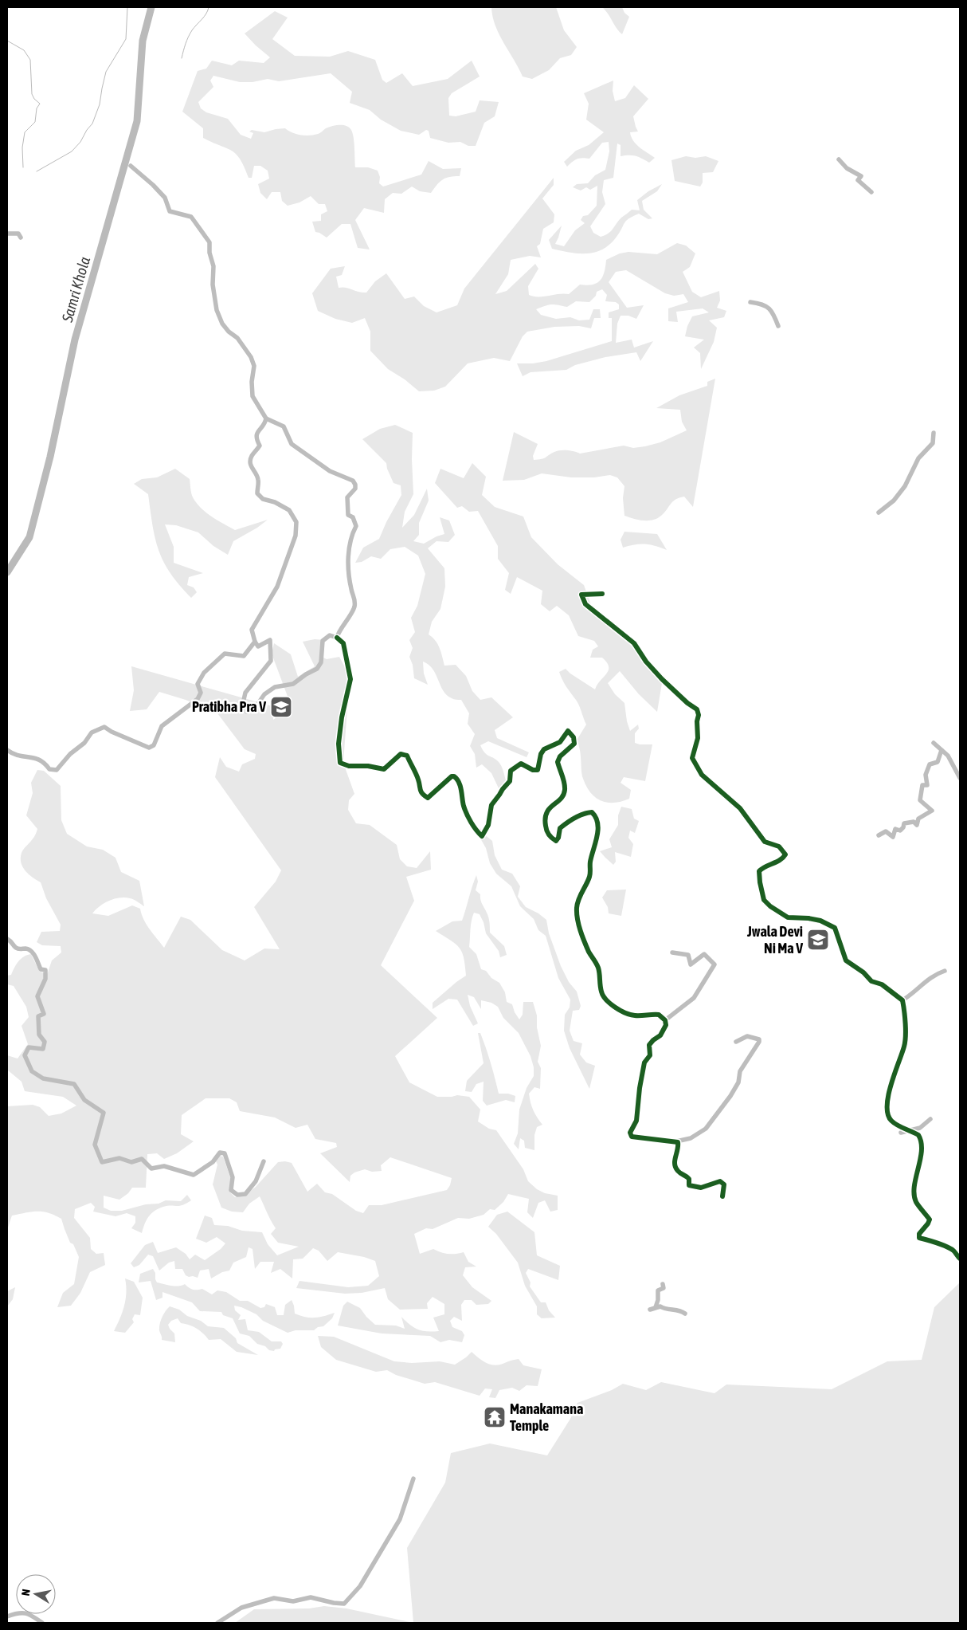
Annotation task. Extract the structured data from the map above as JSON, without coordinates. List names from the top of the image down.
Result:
{
  "water": ["Samri Khola"],
  "places": {
    "school or university": ["Pratibha Pra V", "Jwala Devi Ni Ma V"],
    "temple": ["Manakamana Temple"]
  },
  "north": "left"
}
